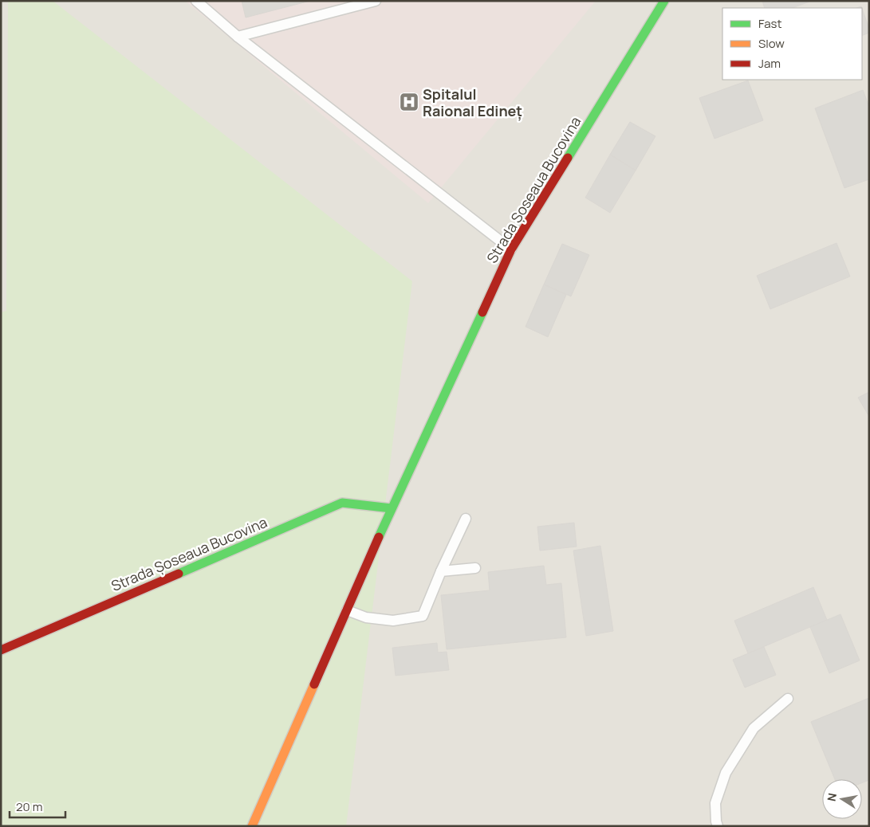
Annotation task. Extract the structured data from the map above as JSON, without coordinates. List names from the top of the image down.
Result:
{
  "streets": {
    "main road": ["Strada Șoseaua Bucovina"]
  },
  "places": {
    "hospital": ["Spitalul Raional Edineț"]
  },
  "legend": ["Fast", "Slow", "Jam"],
  "scale_bar": "20 m",
  "north": "left"
}
